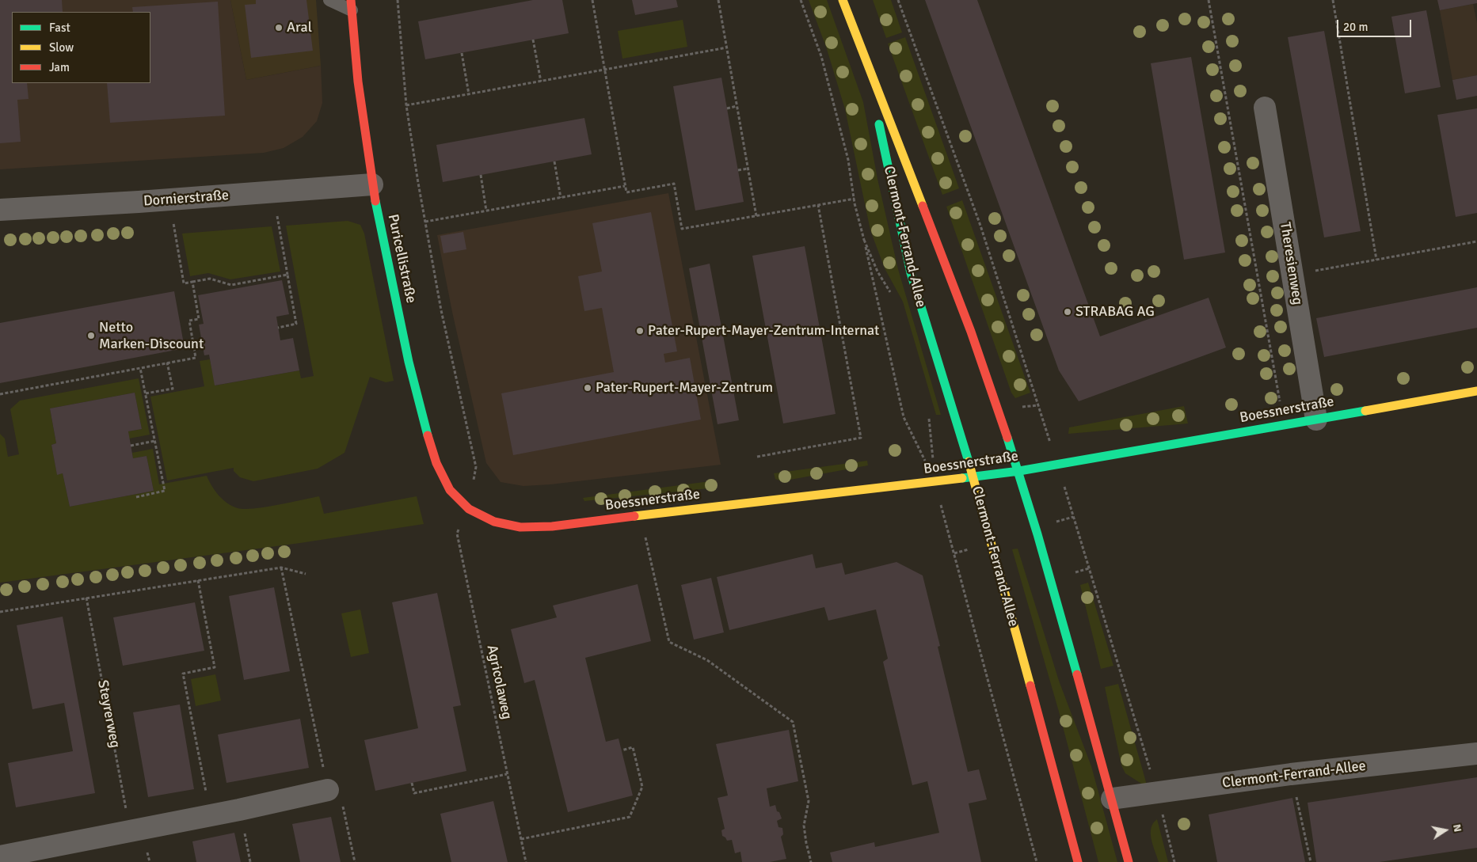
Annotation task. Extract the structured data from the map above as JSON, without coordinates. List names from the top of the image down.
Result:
{
  "streets": {
    "street": [
      "Dornierstraße",
      "Clermont-Ferrand-Allee",
      "Puricellistraße",
      "Theresienweg",
      "Boessnerstraße"
    ],
    "path": ["Agricolaweg", "Steyrerweg"]
  },
  "crossings": [
    ["Dornierstraße", "Puricellistraße"],
    ["Clermont-Ferrand-Allee", "Boessnerstraße"],
    ["Puricellistraße", "Boessnerstraße"],
    ["Puricellistraße", "Agricolaweg"],
    ["Theresienweg", "Boessnerstraße"],
    ["Boessnerstraße", "Agricolaweg"]
  ],
  "places": [
    "Aral",
    "STRABAG AG",
    "Pater-Rupert-Mayer-Zentrum-Internat",
    "Netto Marken-Discount",
    "Pater-Rupert-Mayer-Zentrum"
  ],
  "legend": ["Fast", "Slow", "Jam"],
  "scale_bar": "20 m",
  "north": "right"
}
